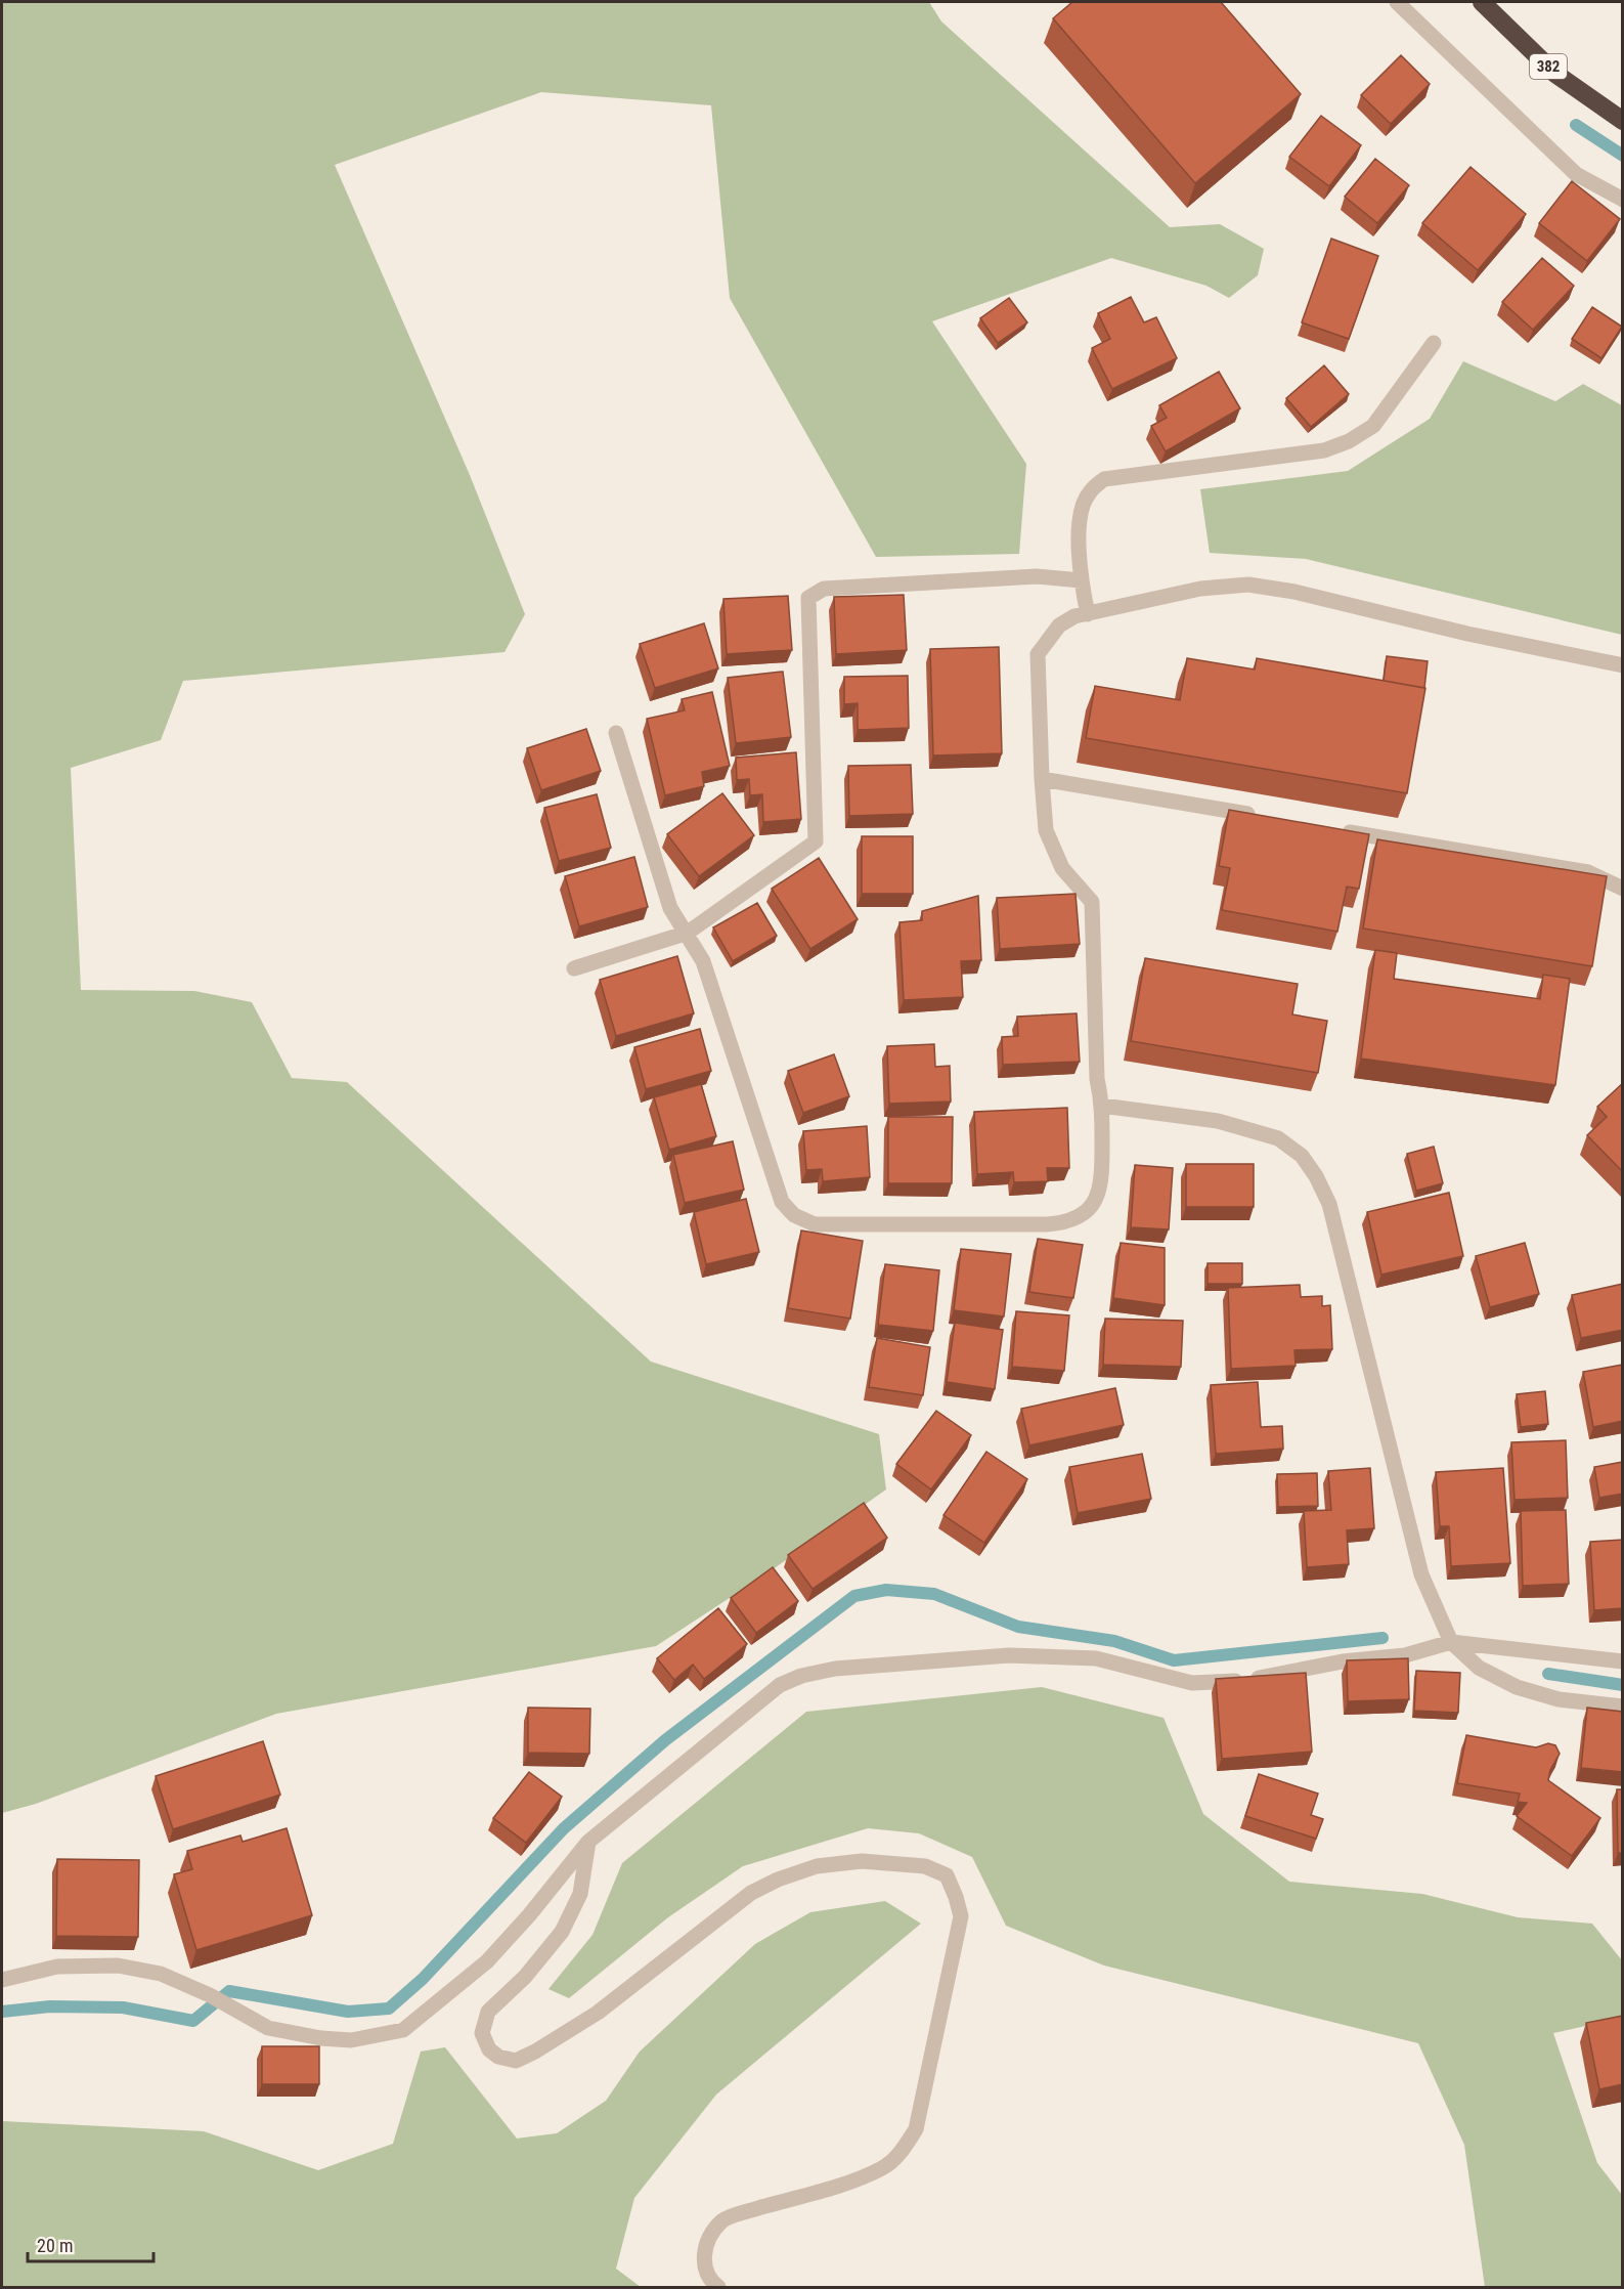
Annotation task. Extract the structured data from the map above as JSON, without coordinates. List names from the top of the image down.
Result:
{
  "streets": {
    "highway": ["382"]
  },
  "scale_bar": "20 m"
}
